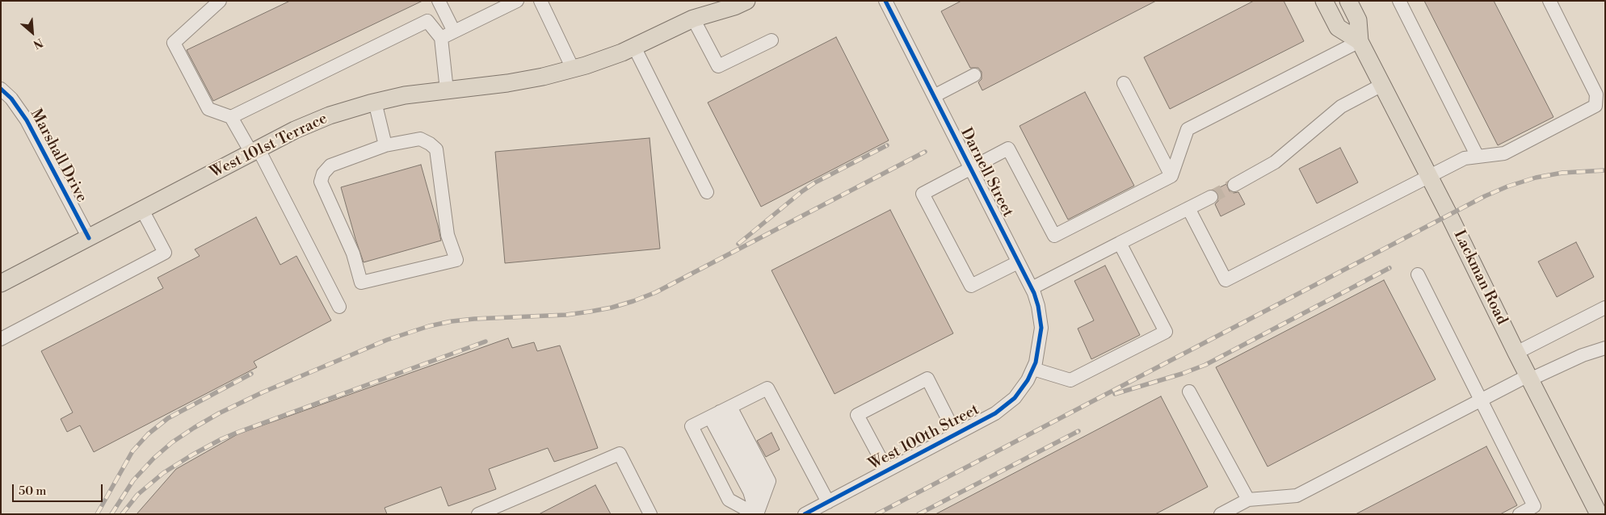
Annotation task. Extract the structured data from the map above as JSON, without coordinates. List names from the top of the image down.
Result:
{
  "streets": {
    "main road": ["West 101st Terrace", "Lackman Road"],
    "street": ["Marshall Drive", "Darnell Street", "West 100th Street"]
  },
  "crossings": [
    ["West 101st Terrace", "Marshall Drive"],
    ["Darnell Street", "West 100th Street"]
  ],
  "scale_bar": "50 m",
  "north": "bottom right"
}
